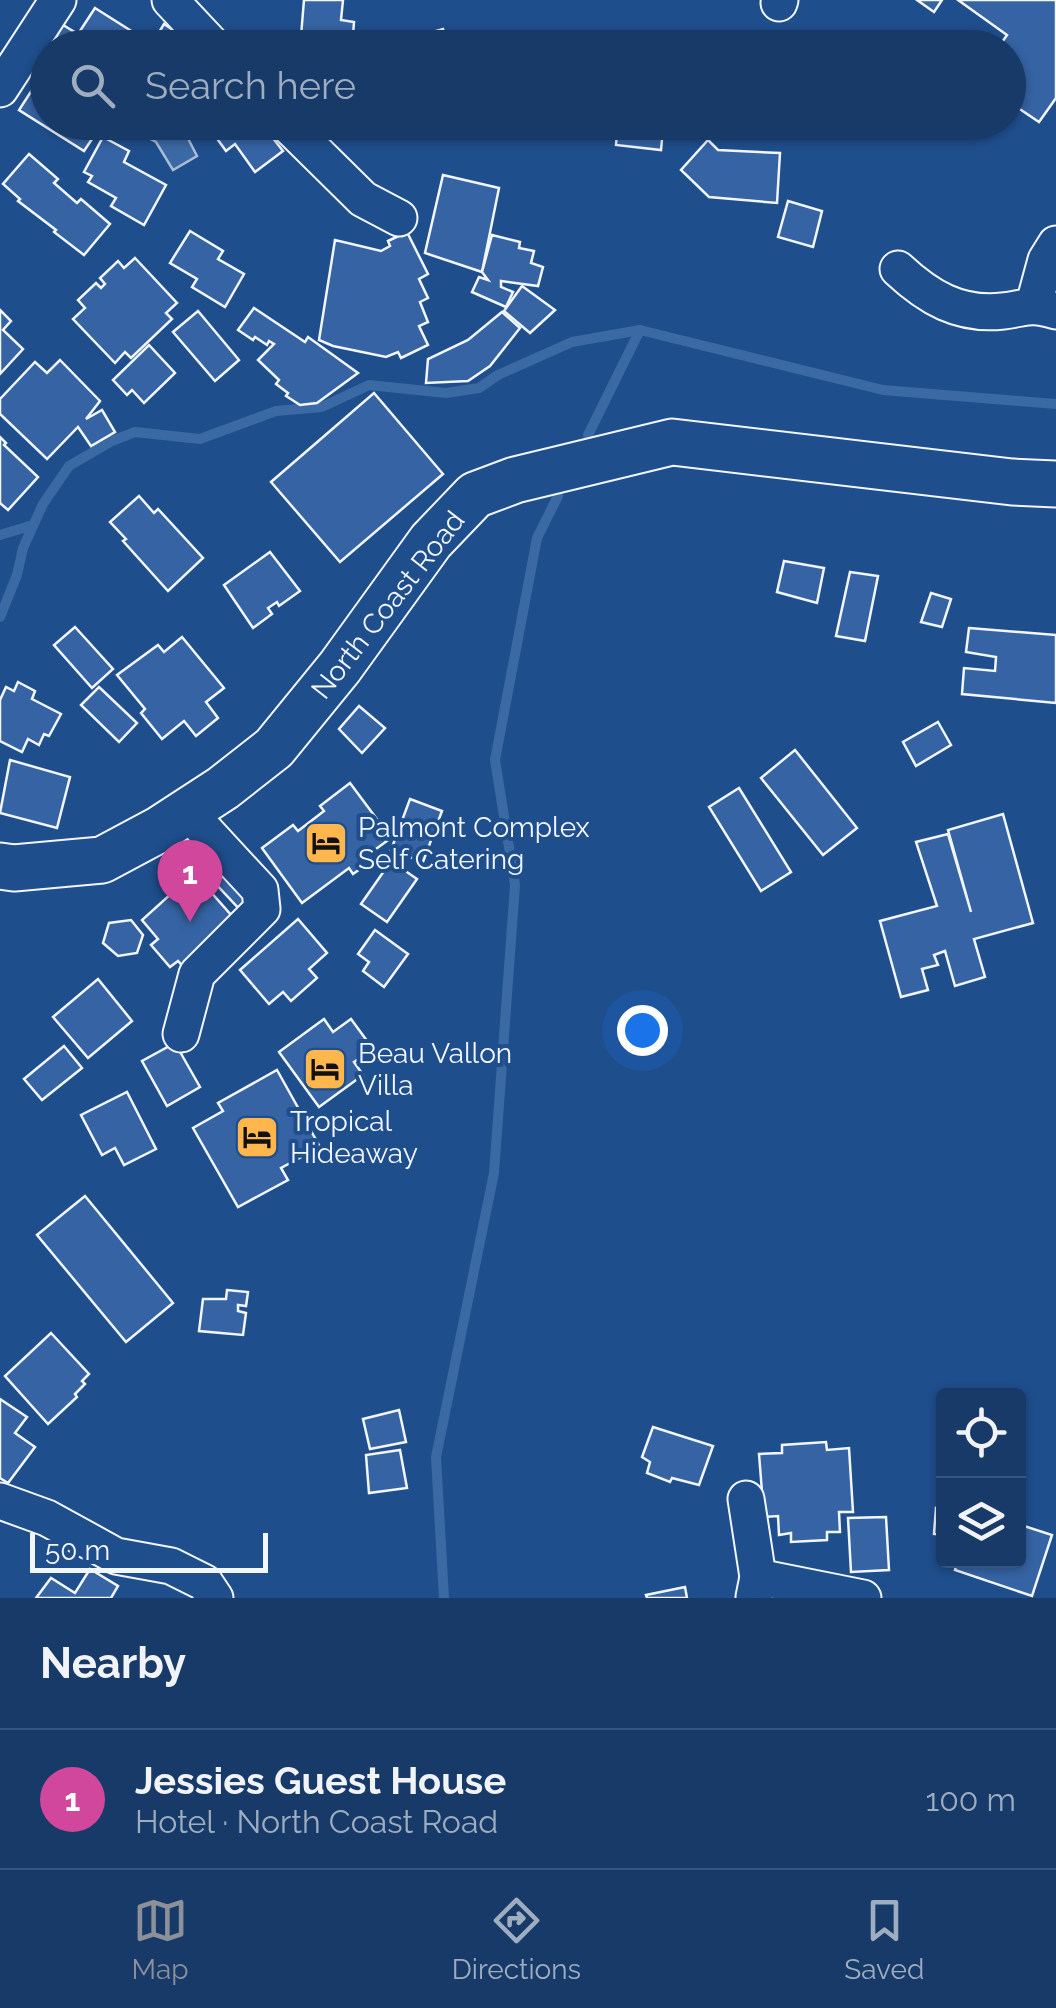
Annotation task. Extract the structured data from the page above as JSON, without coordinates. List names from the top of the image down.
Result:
{
  "streets": {
    "main road": ["North Coast Road"]
  },
  "places": {
    "hotel": ["Palmont Complex Self Catering", "Beau Vallon Villa", "Tropical Hideaway"]
  },
  "scale_bar": "50 m",
  "page": {
    "search": "Search here",
    "pins": "1",
    "scale": "50 m",
    "heading": "Nearby",
    "list": [
      {
        "mark": "1",
        "name": "Jessies Guest House",
        "note": "Hotel · North Coast Road",
        "value": "100 m"
      }
    ],
    "nav": ["Map", "Directions", "Saved"]
  }
}
